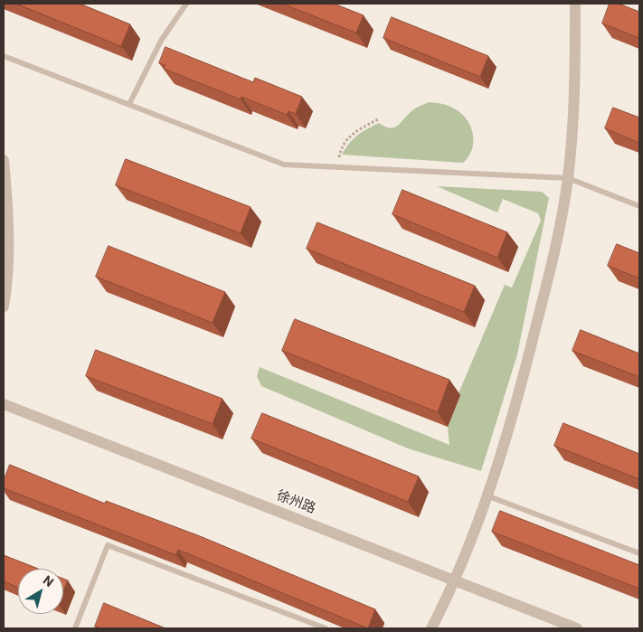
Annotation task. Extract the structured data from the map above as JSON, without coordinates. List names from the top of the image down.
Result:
{
  "streets": {
    "street": ["徐州路"]
  },
  "north": "top right"
}
